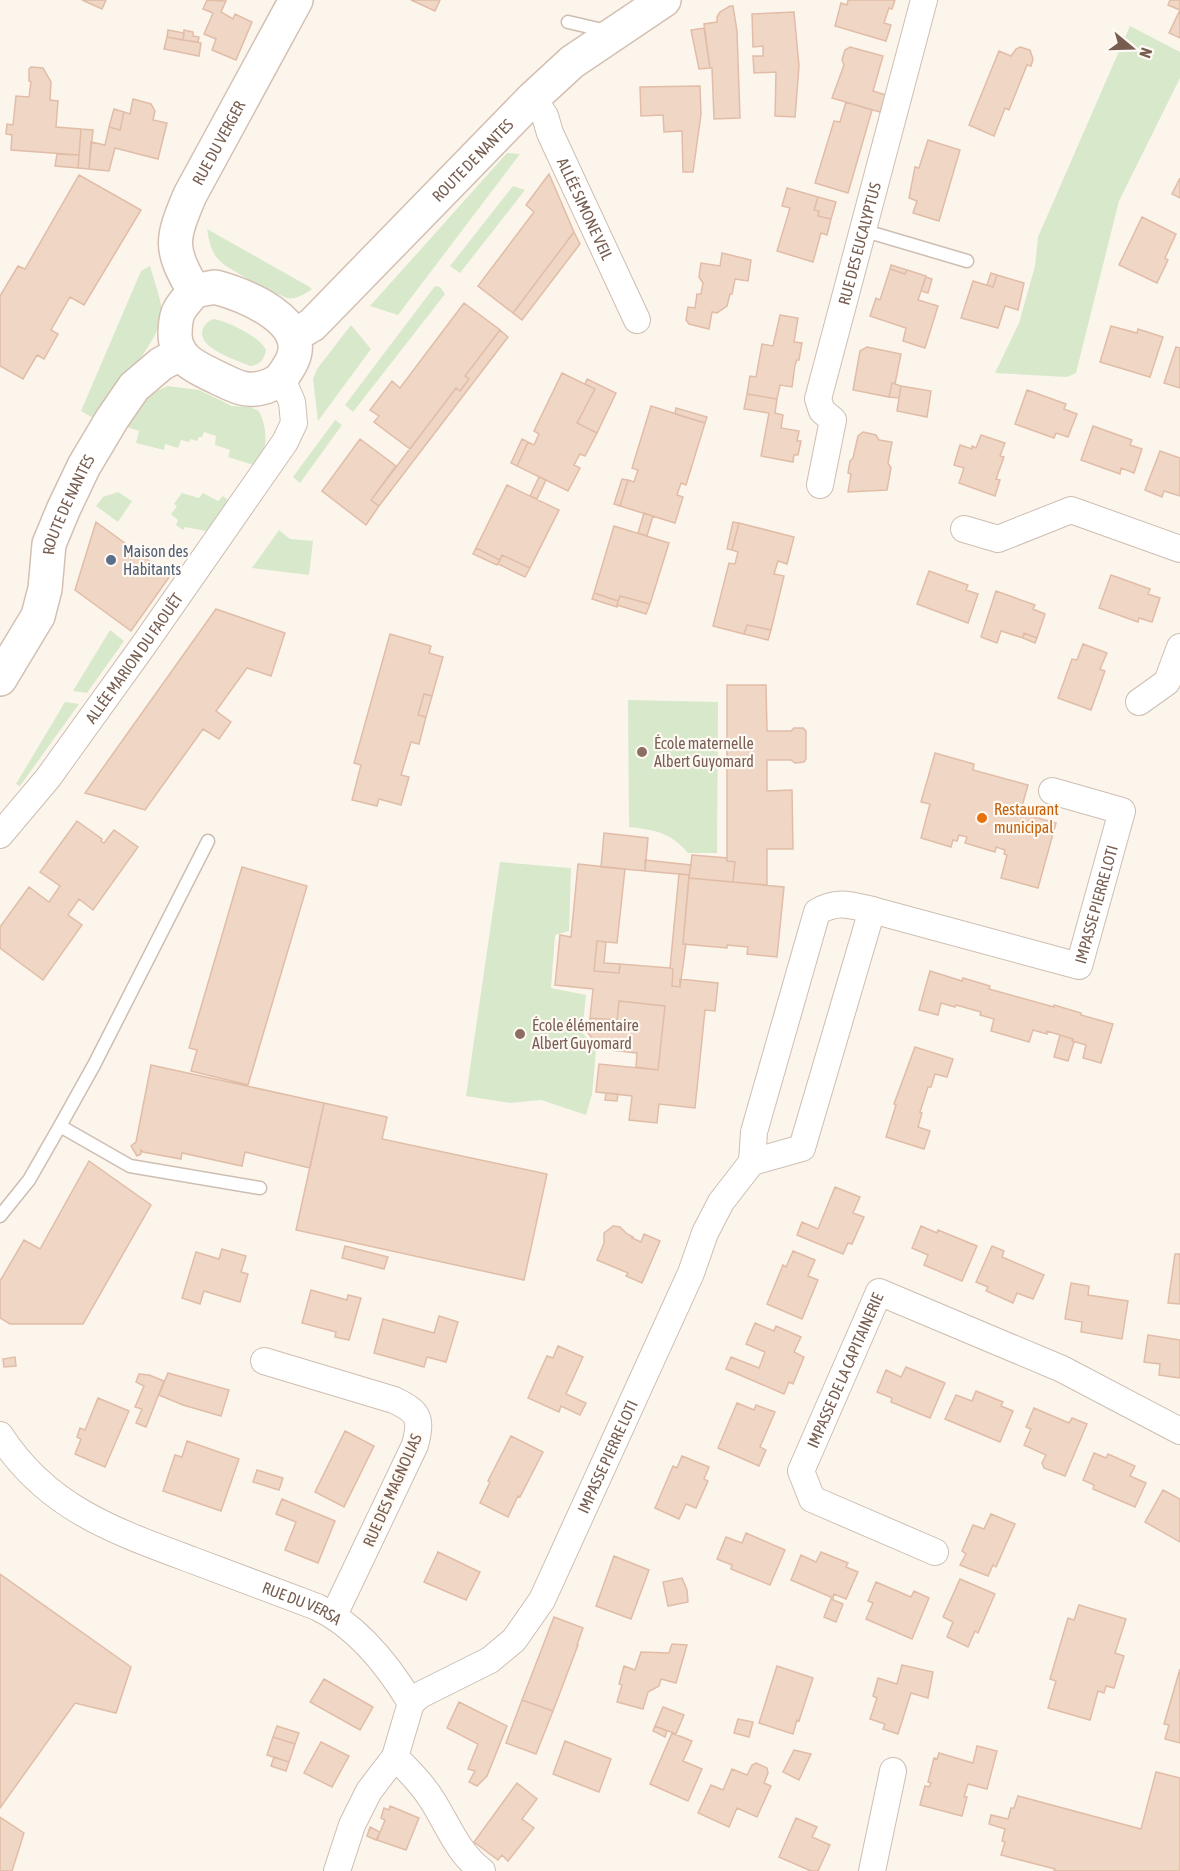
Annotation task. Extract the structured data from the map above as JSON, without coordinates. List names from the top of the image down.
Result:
{
  "streets": {
    "main road": ["RUE DU VERGER", "ROUTE DE NANTES"],
    "street": [
      "ALLÉE SIMONE VEIL",
      "RUE DES EUCALYPTUS",
      "ALLÉE MARION DU FAOUËT",
      "IMPASSE PIERRE LOTI",
      "IMPASSE DE LA CAPITAINERIE",
      "RUE DES MAGNOLIAS",
      "RUE DU VERSA"
    ]
  },
  "crossings": [
    ["RUE DU VERGER", "ROUTE DE NANTES"],
    ["RUE DU VERGER", "ALLÉE MARION DU FAOUËT"],
    ["ROUTE DE NANTES", "ALLÉE SIMONE VEIL"],
    ["ROUTE DE NANTES", "ALLÉE MARION DU FAOUËT"],
    ["IMPASSE PIERRE LOTI", "RUE DU VERSA"],
    ["RUE DES MAGNOLIAS", "RUE DU VERSA"]
  ],
  "places": [
    "Maison des Habitants",
    "École maternelle Albert Guyomard",
    "Restaurant municipal",
    "École élémentaire Albert Guyomard"
  ],
  "north": "right"
}
